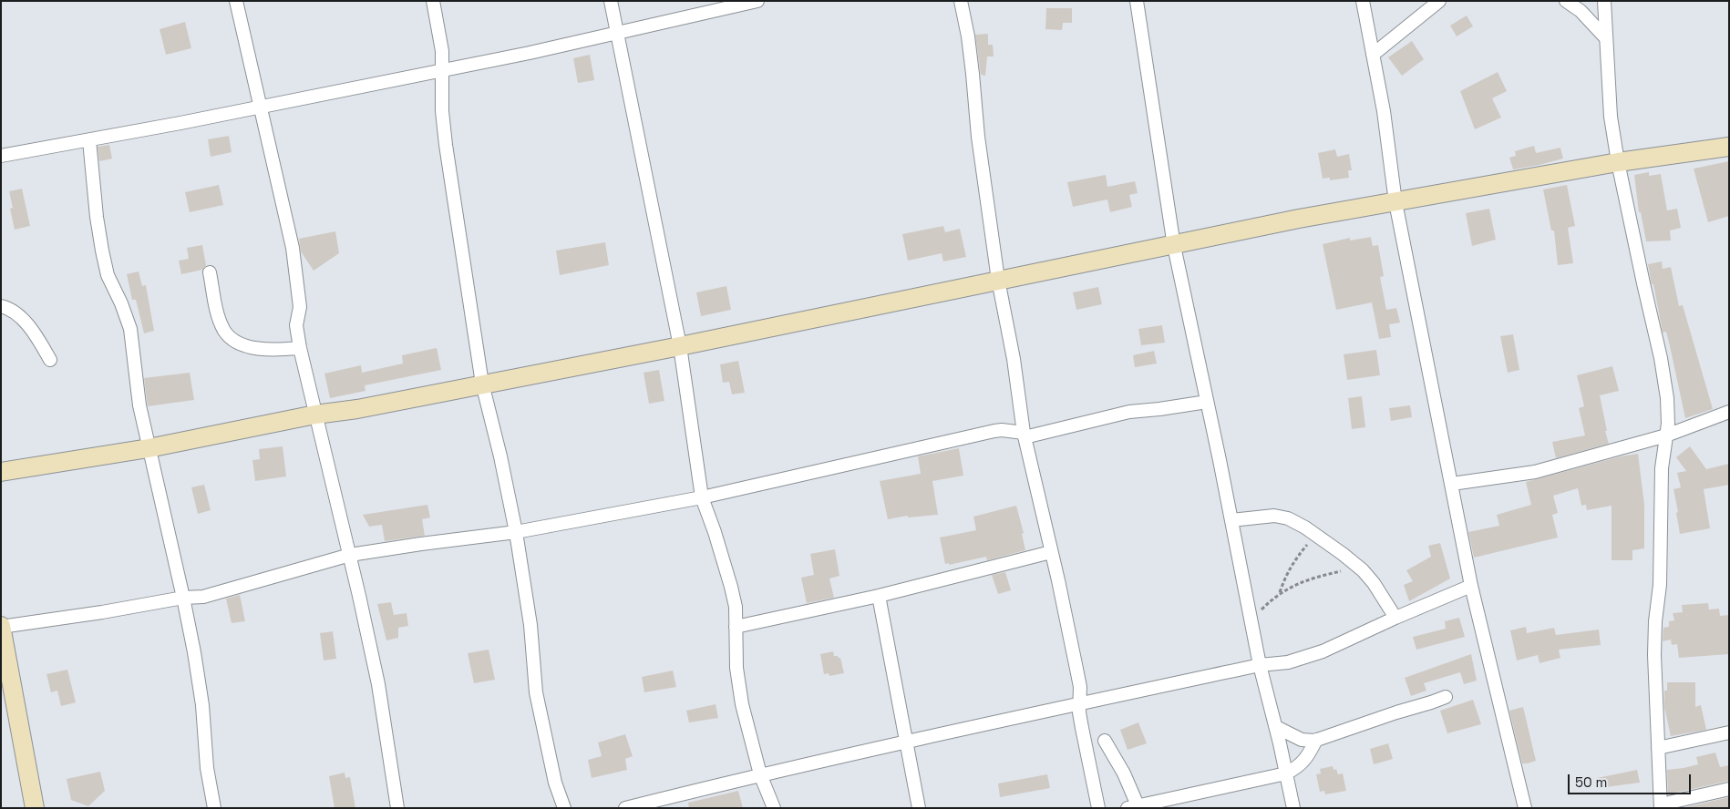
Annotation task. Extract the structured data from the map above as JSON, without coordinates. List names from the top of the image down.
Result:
{
  "scale_bar": "50 m"
}
